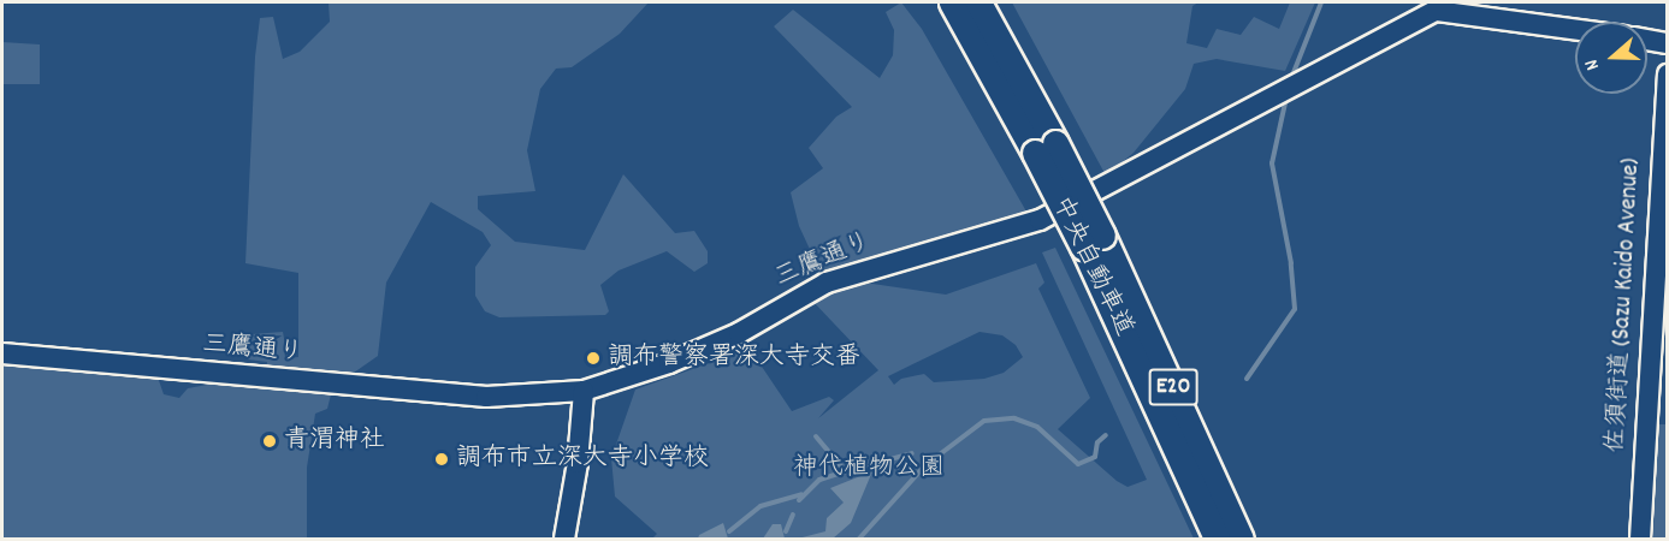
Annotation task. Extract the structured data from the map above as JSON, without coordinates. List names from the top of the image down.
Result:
{
  "streets": {
    "highway": ["中央自動車道", "E20"],
    "main road": ["三鷹通り", "佐須街道 (Sazu Kaido Avenue)"]
  },
  "parks": ["神代植物公園"],
  "places": ["調布警察署深大寺交番", "青渭神社", "調布市立深大寺小学校"],
  "north": "left"
}
